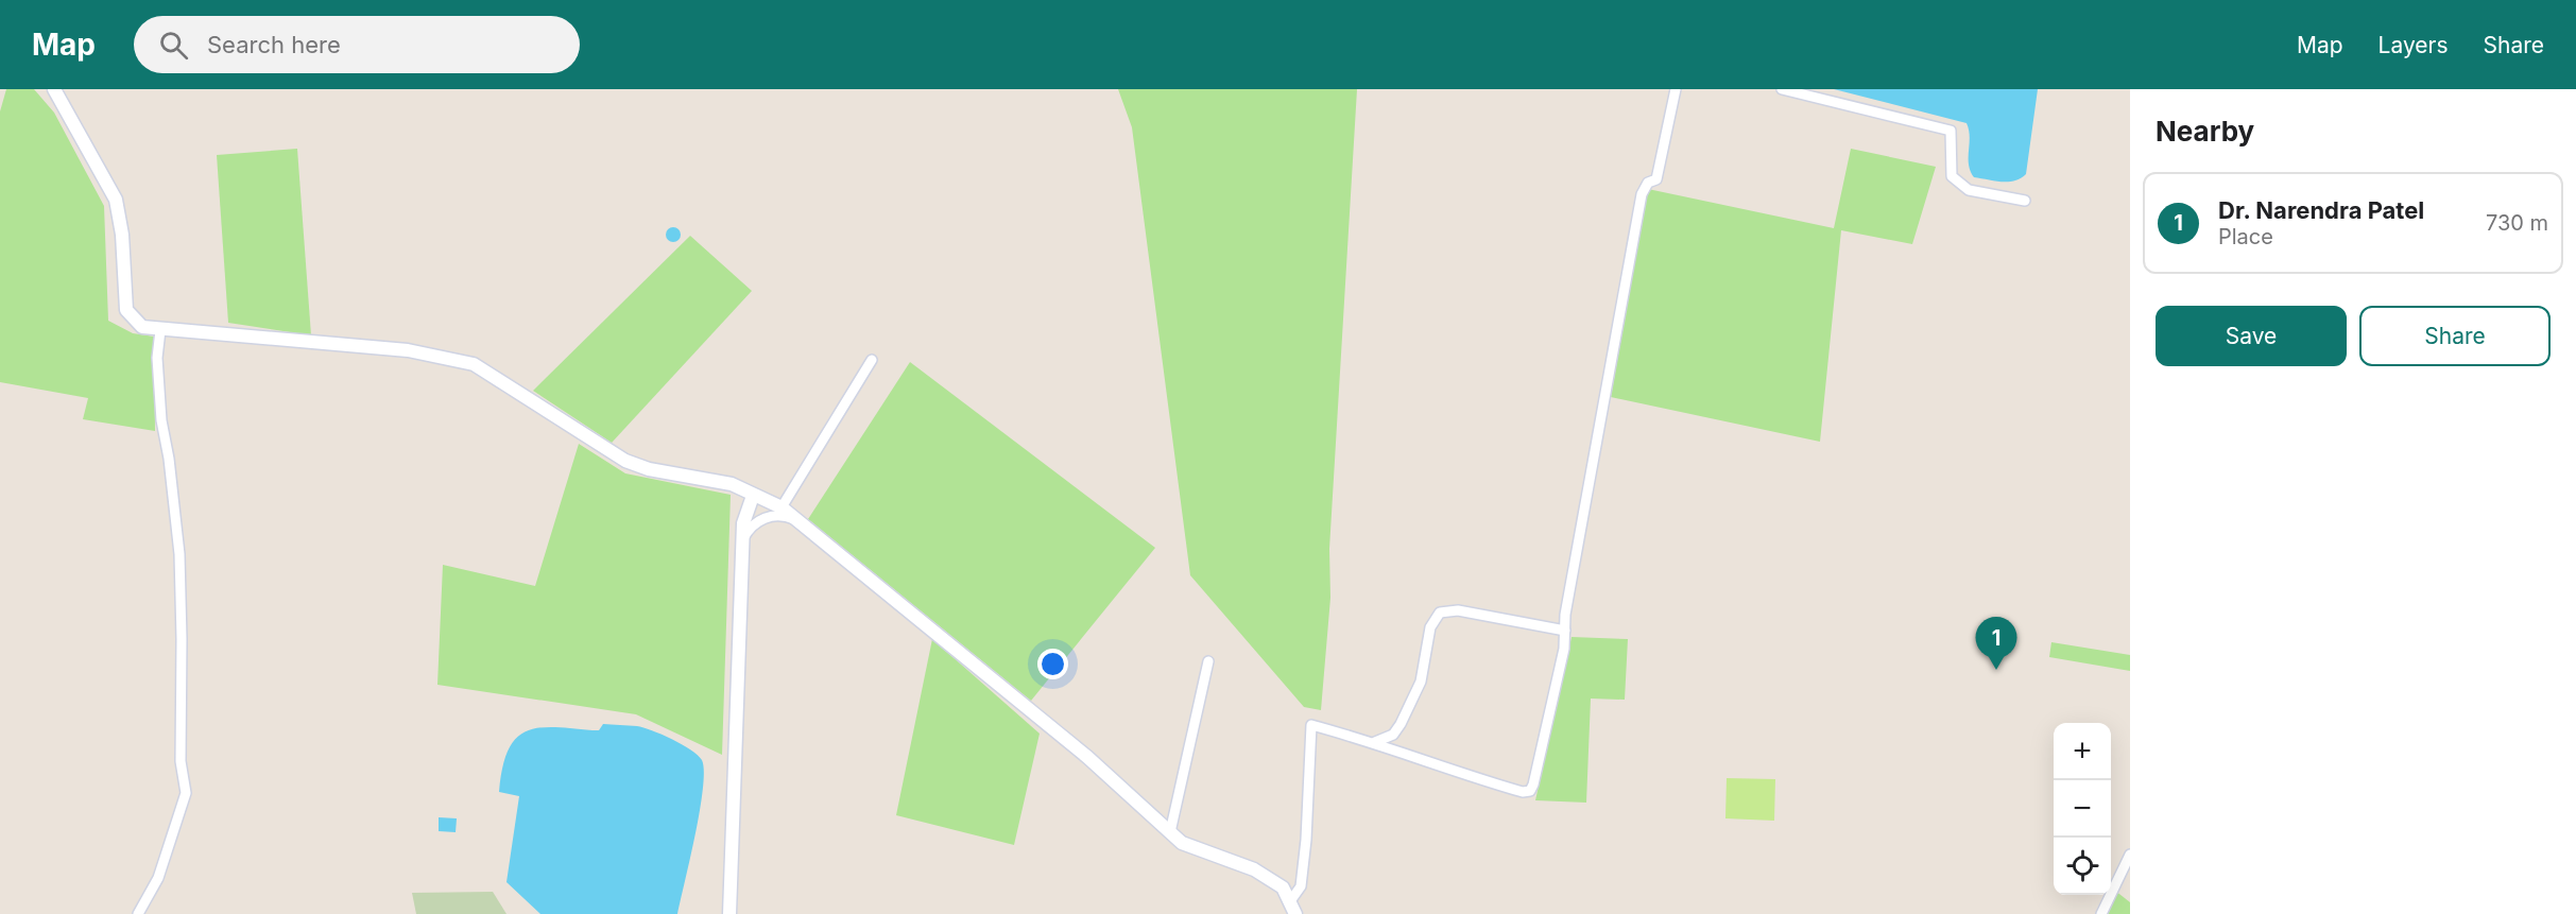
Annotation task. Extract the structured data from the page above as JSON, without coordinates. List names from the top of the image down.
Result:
{
  "page": {
    "header": "Map",
    "search": "Search here",
    "nav": ["Map", "Layers", "Share"],
    "heading": "Nearby",
    "list": [
      {
        "mark": "1",
        "name": "Dr. Narendra Patel",
        "note": "Place",
        "value": "730 m"
      }
    ],
    "buttons": ["Save", "Share"],
    "pins": "1",
    "map_buttons": ["+", "−"]
  }
}
